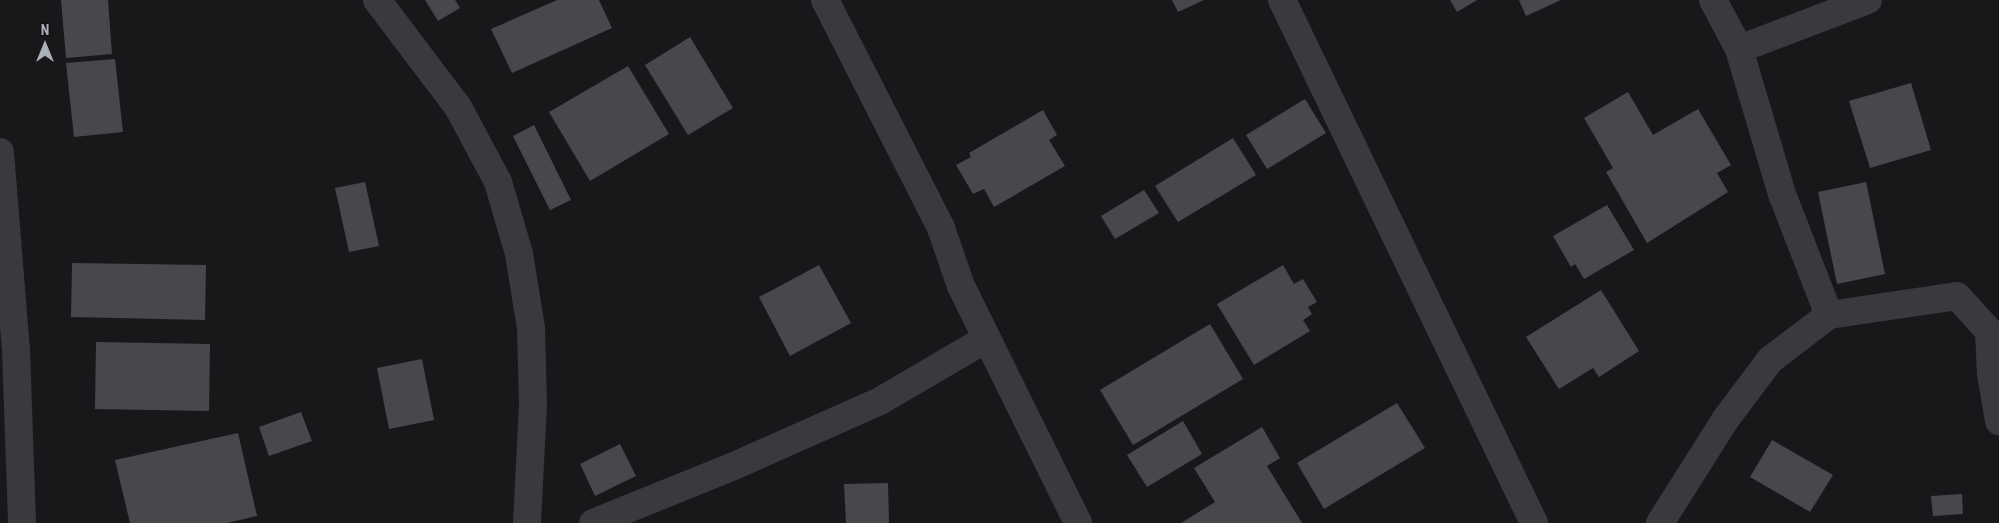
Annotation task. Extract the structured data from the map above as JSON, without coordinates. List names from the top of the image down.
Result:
{
  "north": "top"
}
